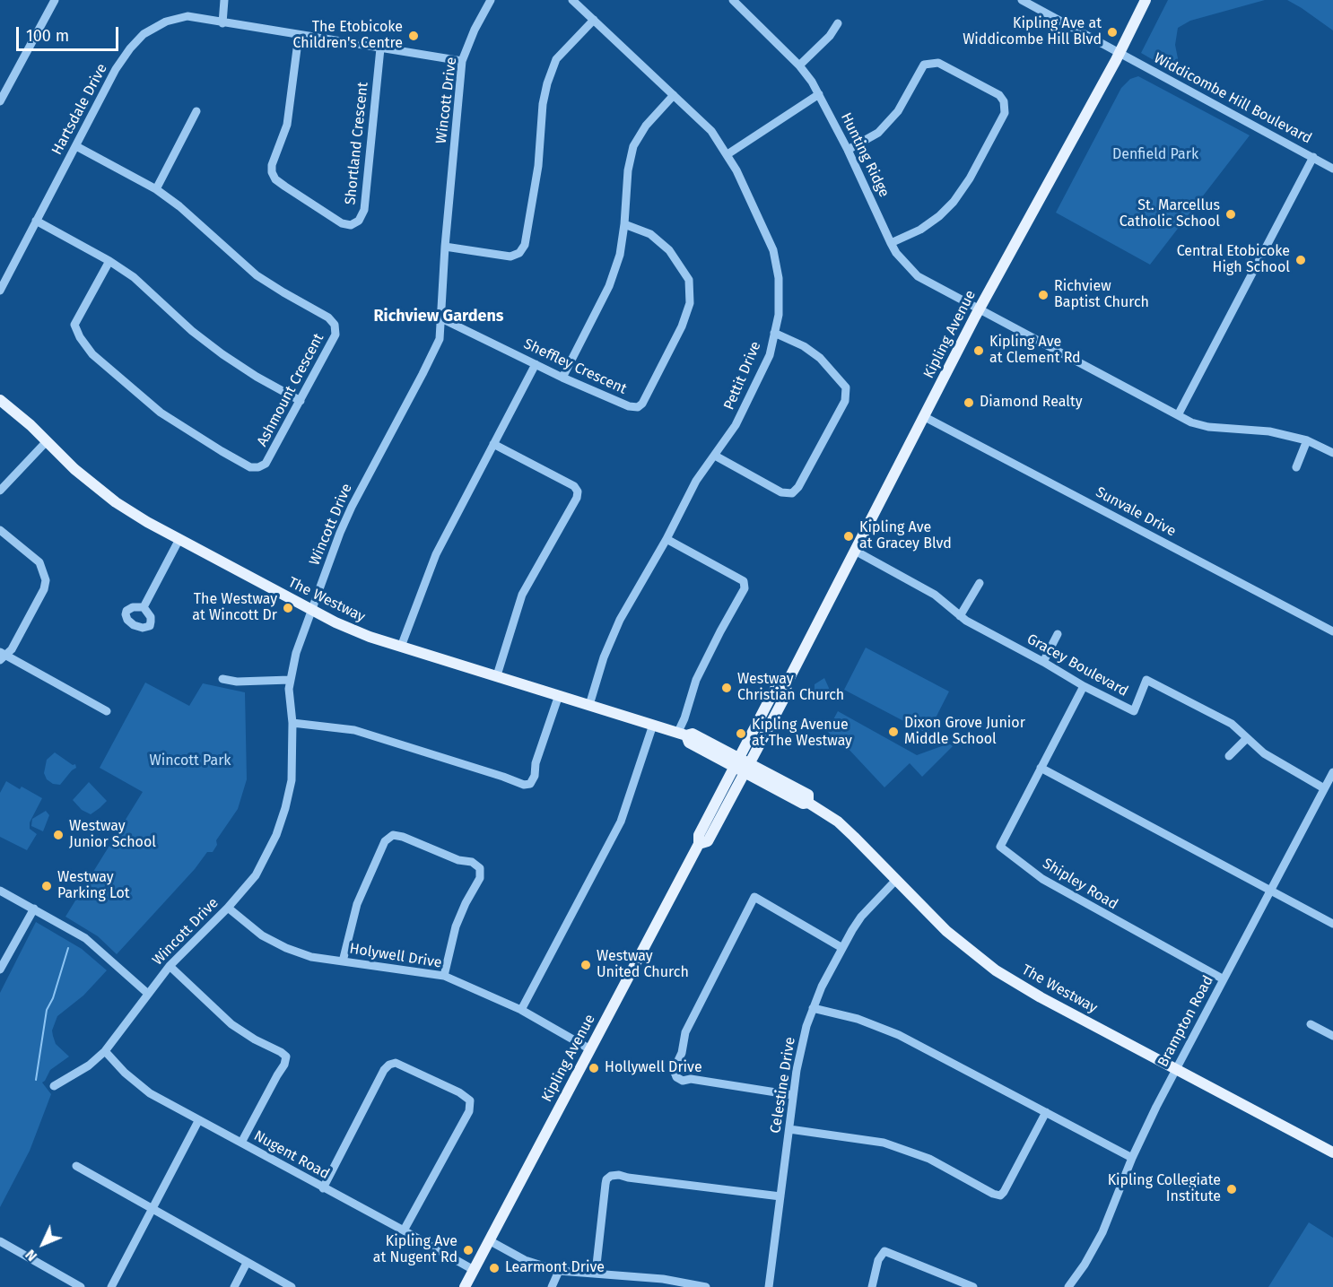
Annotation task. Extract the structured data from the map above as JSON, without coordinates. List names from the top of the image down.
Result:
{
  "streets": {
    "main road": ["Kipling Avenue", "The Westway"],
    "street": [
      "Widdicombe Hill Boulevard",
      "Wincott Drive",
      "Hartsdale Drive",
      "Shortland Crescent",
      "Hunting Ridge",
      "Sheffley Crescent",
      "Pettit Drive",
      "Ashmount Crescent",
      "Sunvale Drive",
      "Gracey Boulevard",
      "Shipley Road",
      "Holywell Drive",
      "Brampton Road",
      "Celestine Drive",
      "Nugent Road"
    ]
  },
  "crossings": [
    ["Widdicombe Hill Boulevard", "Kipling Avenue"],
    ["Wincott Drive", "Hartsdale Drive"],
    ["Wincott Drive", "Sheffley Crescent"],
    ["Wincott Drive", "The Westway"],
    ["Wincott Drive", "Holywell Drive"],
    ["Wincott Drive", "Nugent Road"],
    ["Hartsdale Drive", "Shortland Crescent"],
    ["Hartsdale Drive", "Ashmount Crescent"],
    ["Hunting Ridge", "Kipling Avenue"],
    ["Kipling Avenue", "Sunvale Drive"],
    ["Kipling Avenue", "The Westway"],
    ["Kipling Avenue", "Gracey Boulevard"],
    ["Kipling Avenue", "Holywell Drive"],
    ["Kipling Avenue", "Nugent Road"],
    ["Pettit Drive", "The Westway"],
    ["The Westway", "Brampton Road"],
    ["The Westway", "Celestine Drive"],
    ["Gracey Boulevard", "Shipley Road"],
    ["Gracey Boulevard", "Brampton Road"],
    ["Shipley Road", "Brampton Road"]
  ],
  "districts": ["Richview Gardens"],
  "parks": ["Denfield Park", "Wincott Park"],
  "places": [
    "Kipling Ave at Widdicombe Hill Blvd",
    "The Etobicoke Children's Centre",
    "St. Marcellus Catholic School",
    "Central Etobicoke High School",
    "Richview Baptist Church",
    "Kipling Ave at Clement Rd",
    "Diamond Realty",
    "Kipling Ave at Gracey Blvd",
    "The Westway at Wincott Dr",
    "Westway Christian Church",
    "Dixon Grove Junior Middle School",
    "Kipling Avenue at The Westway",
    "Westway Junior School",
    "Westway Parking Lot",
    "Westway United Church",
    "Hollywell Drive",
    "Kipling Collegiate Institute",
    "Kipling Ave at Nugent Rd",
    "Learmont Drive"
  ],
  "scale_bar": "100 m",
  "north": "bottom left"
}
